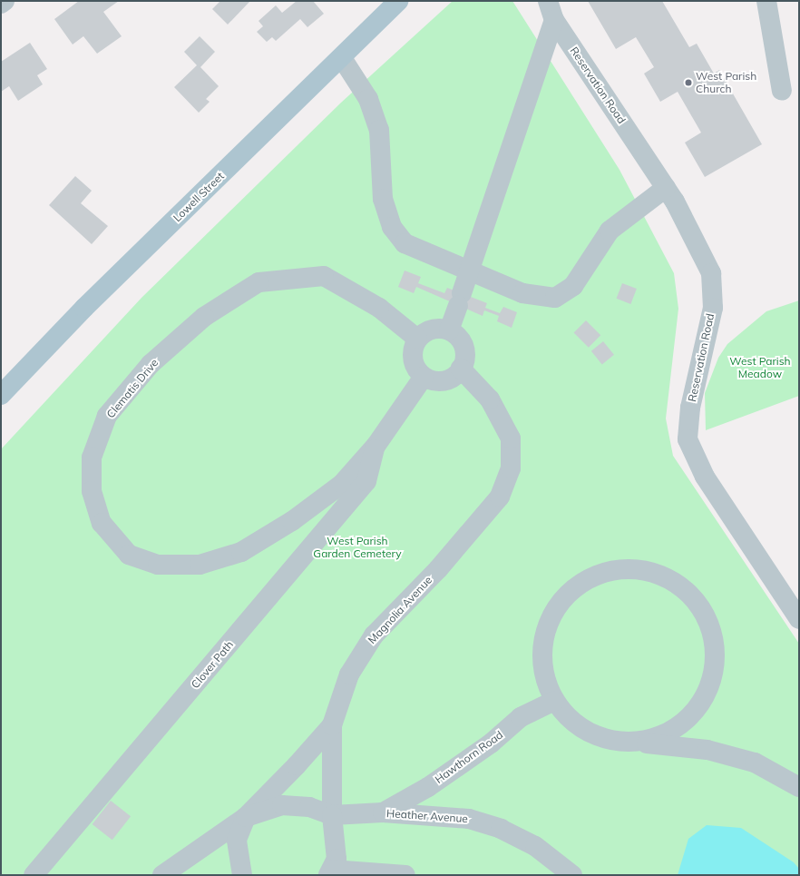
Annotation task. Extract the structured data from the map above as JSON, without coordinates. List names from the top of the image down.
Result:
{
  "streets": {
    "main road": ["Lowell Street"],
    "street": [
      "Reservation Road",
      "Clematis Drive",
      "Magnolia Avenue",
      "Clover Path",
      "Hawthorn Road",
      "Heather Avenue"
    ]
  },
  "crossings": [
    ["Clematis Drive", "Magnolia Avenue"],
    ["Clematis Drive", "Clover Path"],
    ["Hawthorn Road", "Heather Avenue"]
  ],
  "parks": ["West Parish Meadow", "West Parish Garden Cemetery"],
  "places": ["West Parish Church"]
}
